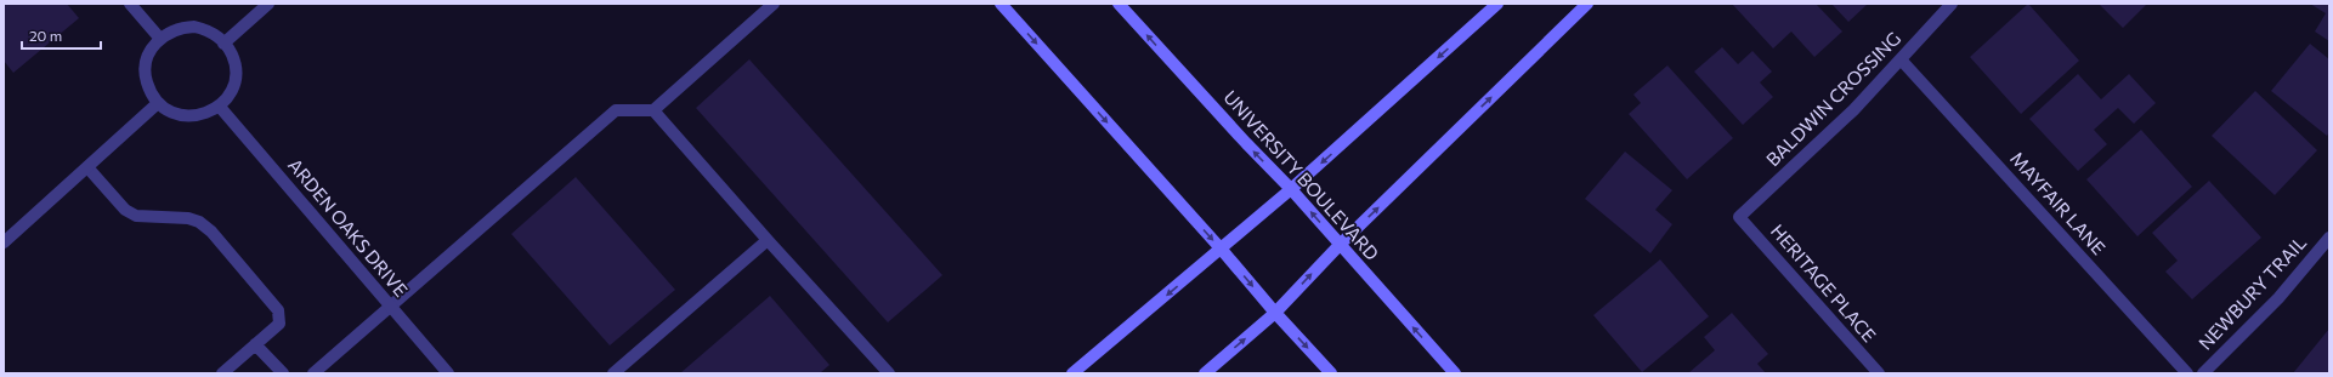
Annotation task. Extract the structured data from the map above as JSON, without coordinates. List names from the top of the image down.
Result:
{
  "streets": {
    "main road": ["UNIVERSITY BOULEVARD"],
    "street": [
      "BALDWIN CROSSING",
      "MAYFAIR LANE",
      "ARDEN OAKS DRIVE",
      "HERITAGE PLACE",
      "NEWBURY TRAIL"
    ]
  },
  "crossings": [
    ["BALDWIN CROSSING", "MAYFAIR LANE"],
    ["BALDWIN CROSSING", "HERITAGE PLACE"]
  ],
  "scale_bar": "20 m"
}
